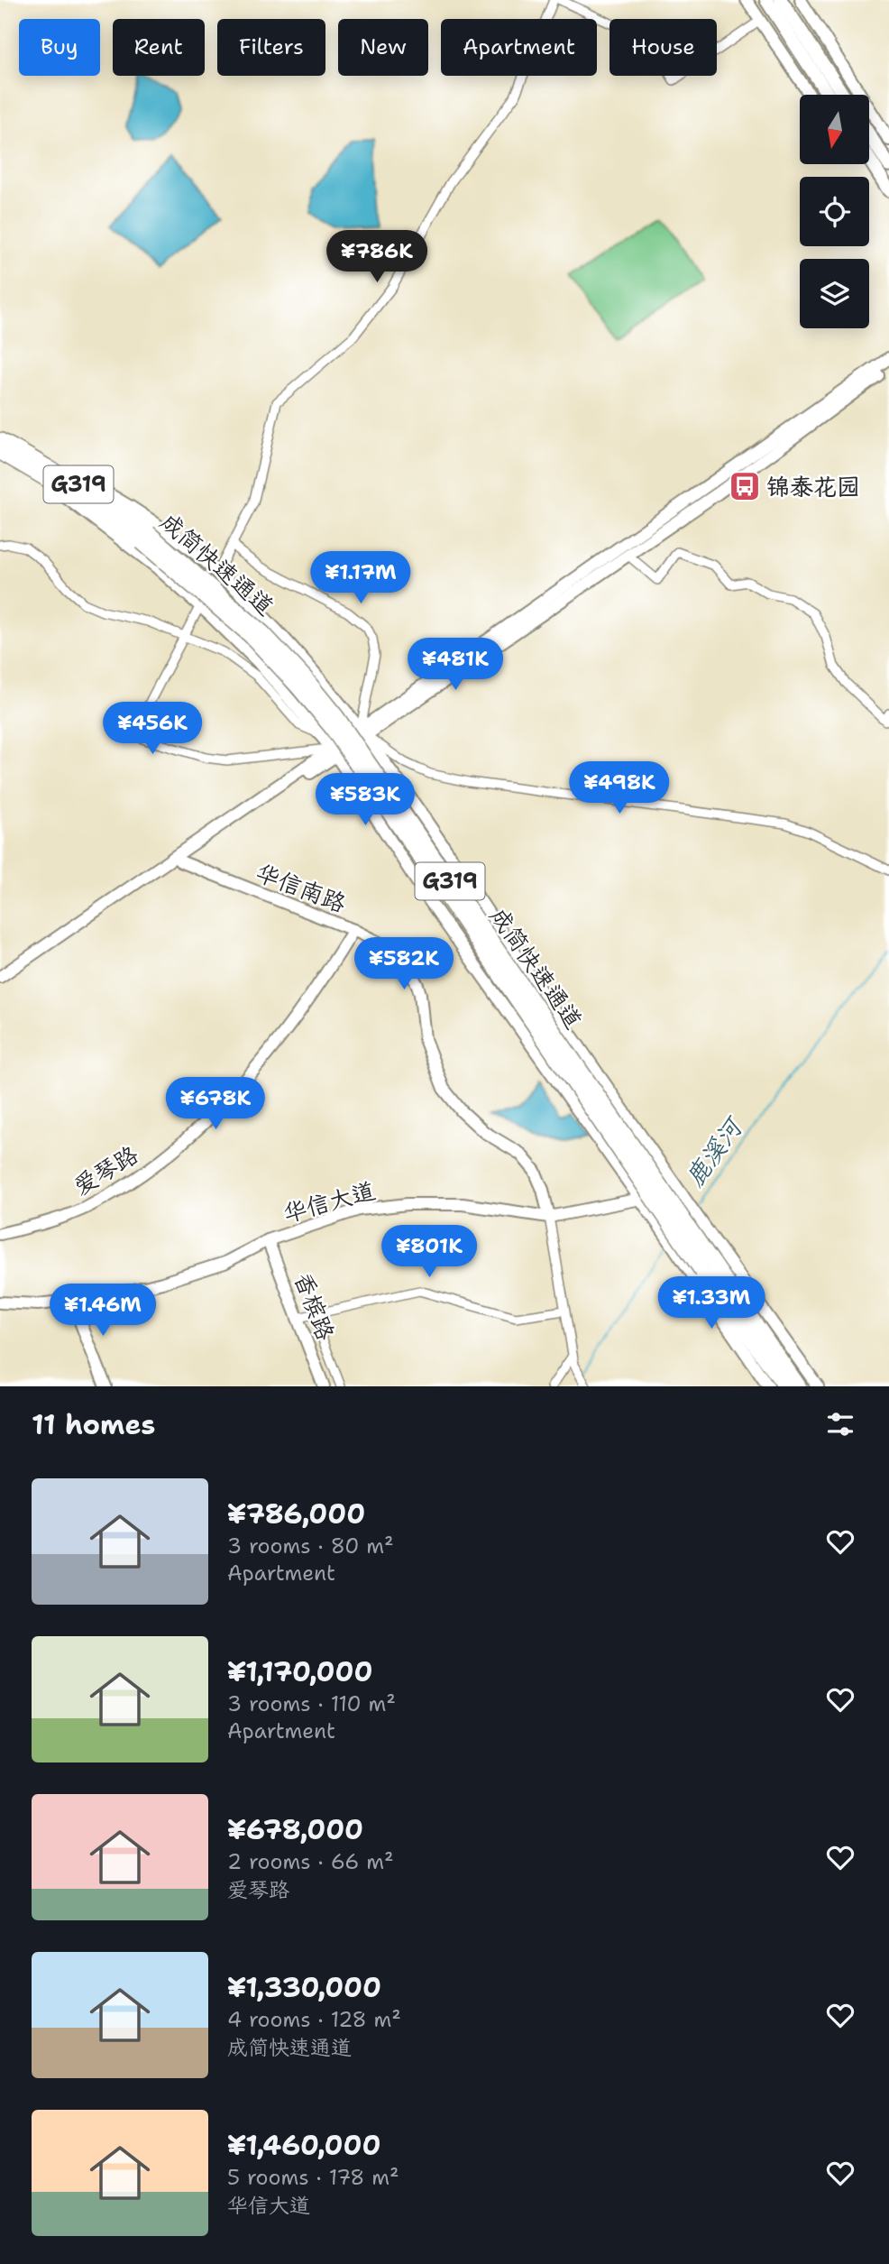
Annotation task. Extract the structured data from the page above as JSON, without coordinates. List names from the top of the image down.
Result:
{
  "streets": {
    "highway": ["G319", "成简快速通道"],
    "street": [
      "华信南路",
      "爱琴路",
      "华信大道",
      "香槟路"
    ]
  },
  "crossings": [
    ["华信南路", "爱琴路"],
    ["华信南路", "华信大道"],
    ["华信大道", "香槟路"]
  ],
  "water": ["鹿溪河"],
  "places": {
    "bus stop": ["锦泰花园"]
  },
  "north": "bottom",
  "page": {
    "chip": [
      "Buy",
      "Rent",
      "Filters",
      "New",
      "Apartment",
      "House"
    ],
    "price": [
      "¥786K",
      "¥1.17M",
      "¥481K",
      "¥456K",
      "¥498K",
      "¥583K",
      "¥582K",
      "¥678K",
      "¥801K",
      "¥1.33M",
      "¥1.46M"
    ],
    "heading": "11 homes",
    "list": [
      {
        "name": "¥786,000",
        "note": "3 rooms · 80 m² · Apartment"
      },
      {
        "name": "¥1,170,000",
        "note": "3 rooms · 110 m² · Apartment"
      },
      {
        "name": "¥678,000",
        "note": "2 rooms · 66 m² · 爱琴路"
      },
      {
        "name": "¥1,330,000",
        "note": "4 rooms · 128 m² · 成简快速通道"
      },
      {
        "name": "¥1,460,000",
        "note": "5 rooms · 178 m² · 华信大道"
      }
    ]
  }
}
